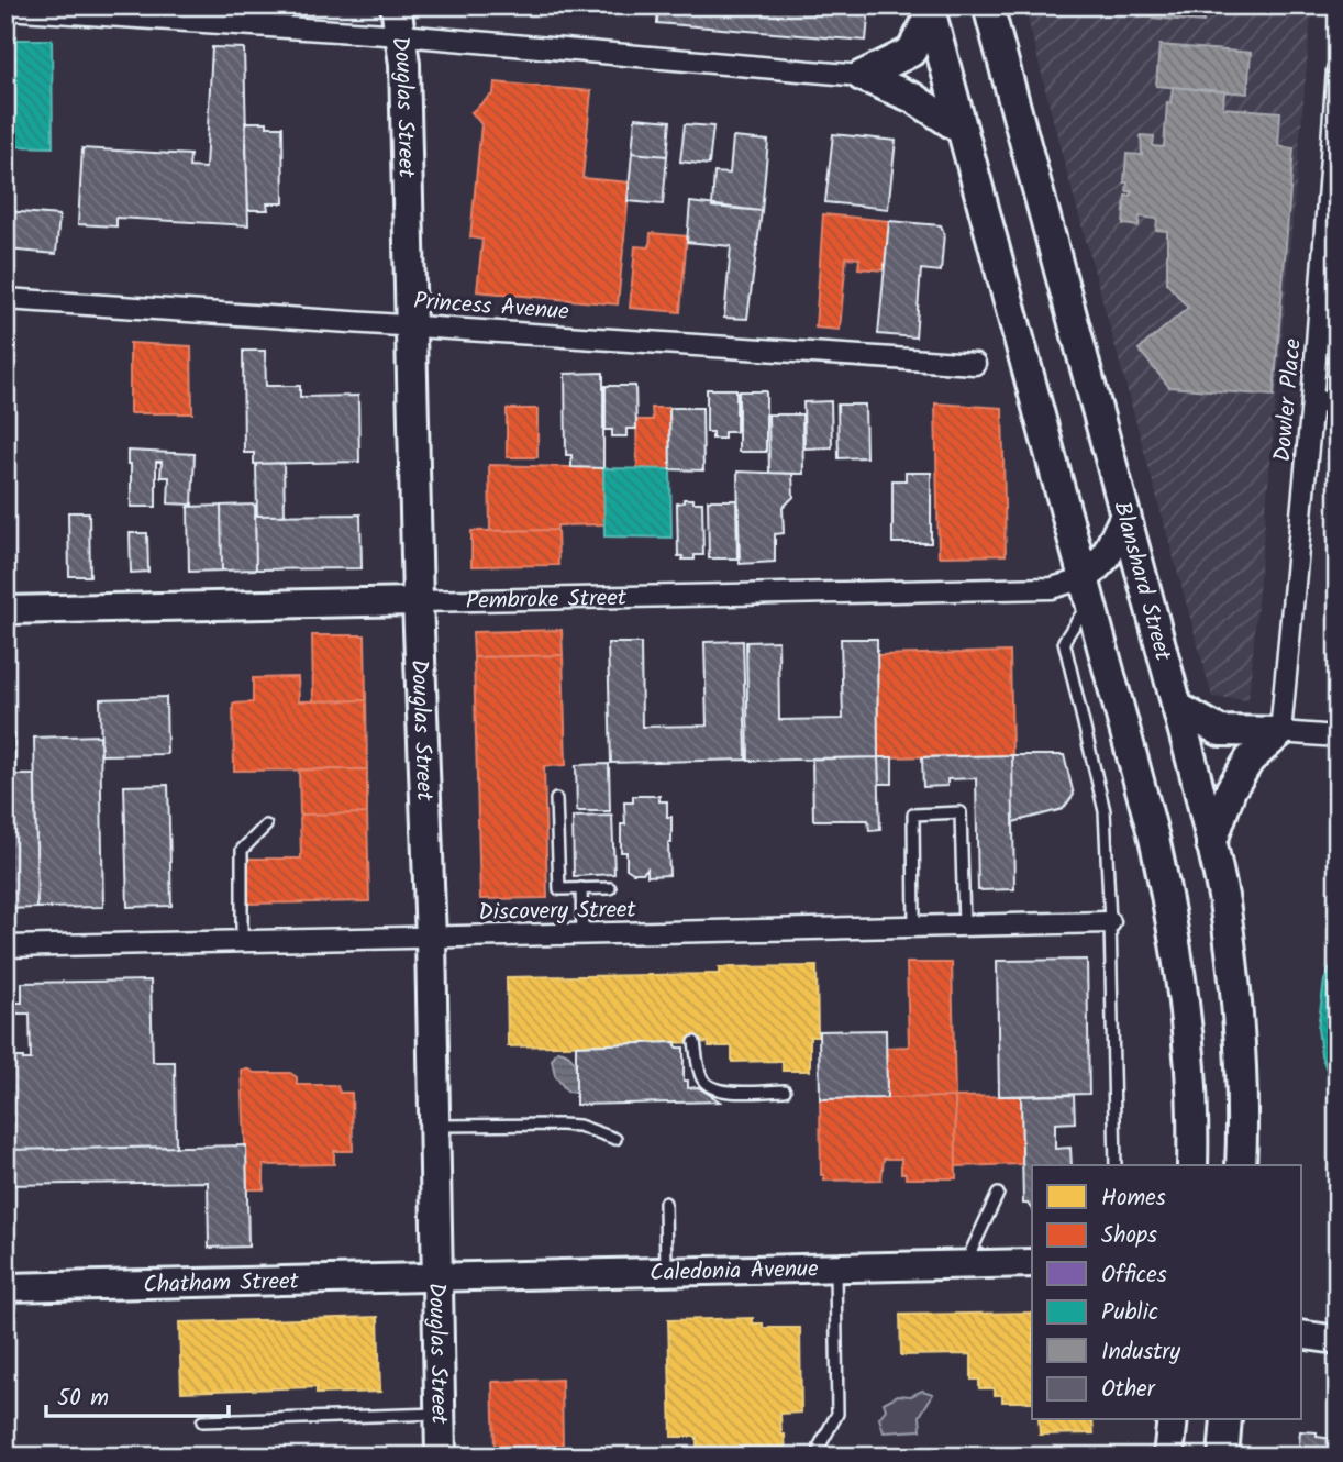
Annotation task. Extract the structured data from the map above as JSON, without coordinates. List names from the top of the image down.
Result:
{
  "streets": {
    "main road": ["Douglas Street", "Blanshard Street"],
    "street": [
      "Princess Avenue",
      "Dowler Place",
      "Pembroke Street",
      "Discovery Street",
      "Caledonia Avenue",
      "Chatham Street"
    ]
  },
  "crossings": [
    ["Douglas Street", "Princess Avenue"],
    ["Douglas Street", "Pembroke Street"],
    ["Douglas Street", "Discovery Street"],
    ["Douglas Street", "Caledonia Avenue"],
    ["Douglas Street", "Chatham Street"],
    ["Caledonia Avenue", "Chatham Street"]
  ],
  "legend": [
    "Homes",
    "Shops",
    "Offices",
    "Public",
    "Industry",
    "Other"
  ],
  "scale_bar": "50 m"
}
